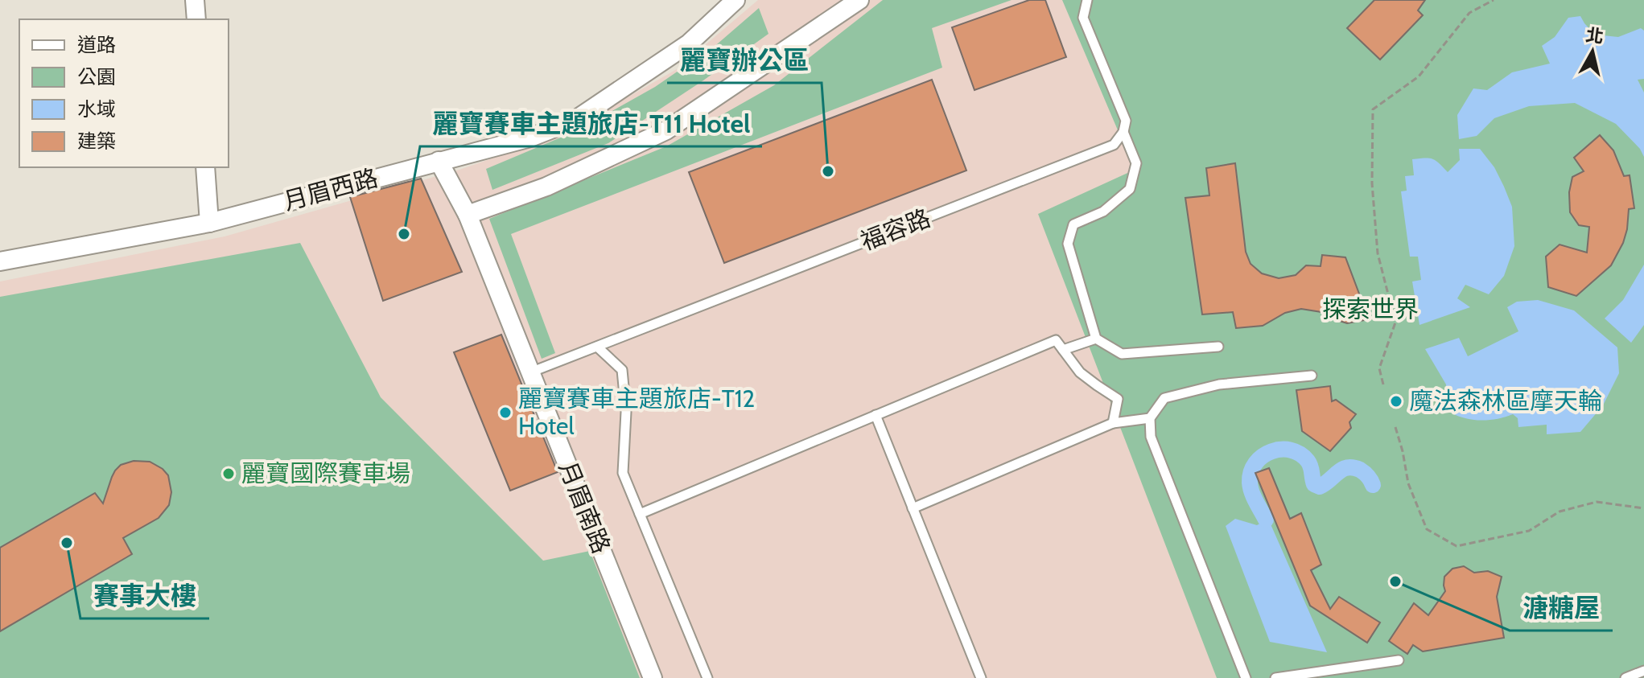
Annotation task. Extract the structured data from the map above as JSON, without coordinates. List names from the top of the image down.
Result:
{
  "streets": {
    "street": ["月眉西路", "月眉南路"],
    "lane": ["福容路"]
  },
  "crossings": [
    ["月眉西路", "月眉南路"],
    ["福容路", "月眉南路"]
  ],
  "parks": ["探索世界"],
  "places": [
    "麗寶辦公區",
    "麗寶賽車主題旅店-T11 Hotel",
    "魔法森林區摩天輪",
    "麗寶賽車主題旅店-T12 Hotel",
    "麗寶國際賽車場",
    "賽事大樓",
    "溏糖屋"
  ],
  "legend": [
    "道路",
    "公園",
    "水域",
    "建築"
  ],
  "north": "top"
}
